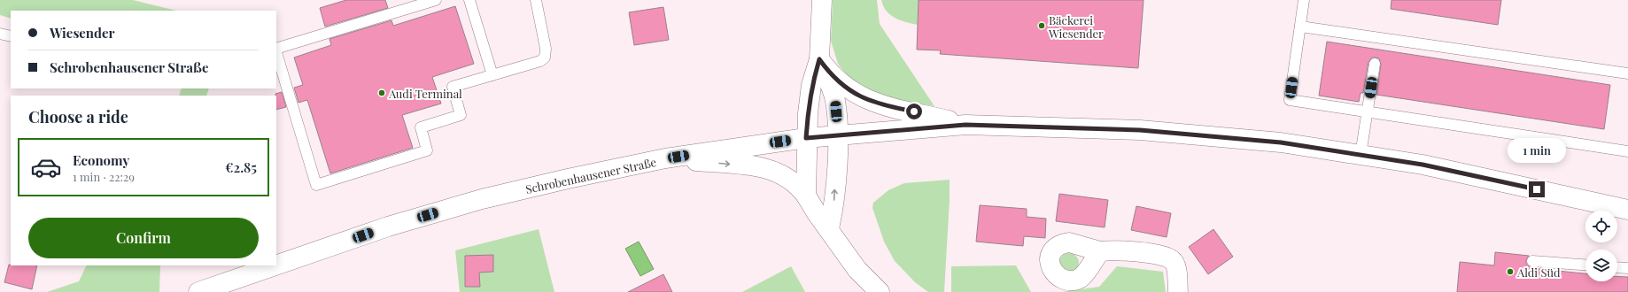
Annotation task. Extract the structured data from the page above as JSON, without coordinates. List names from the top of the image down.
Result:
{
  "streets": {
    "main road": ["Schrobenhausener Straße"]
  },
  "places": ["Bäckerei Wiesender", "Audi Terminal", "Aldi Süd"],
  "page": {
    "banner": ["Wiesender", "Schrobenhausener Straße"],
    "heading": "Choose a ride",
    "bubble": "1 min",
    "list": [
      {
        "name": "Economy",
        "note": "1 min · 22:29",
        "value": "€2.85"
      }
    ],
    "buttons": "Confirm"
  }
}
